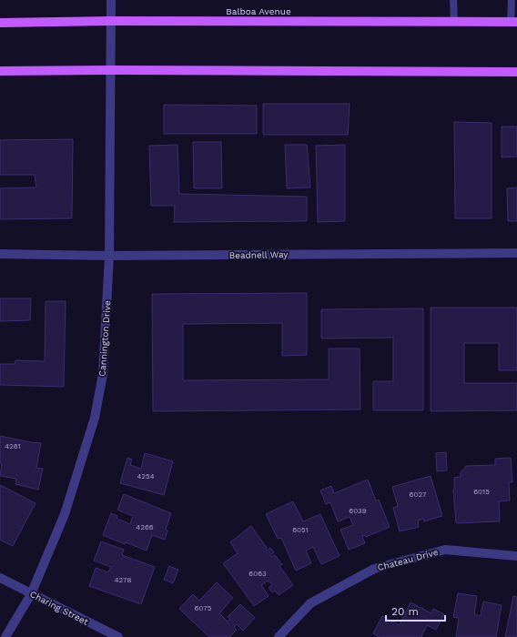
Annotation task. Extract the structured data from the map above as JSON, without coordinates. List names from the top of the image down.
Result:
{
  "streets": {
    "main road": ["Balboa Avenue"],
    "street": [
      "Beadnell Way",
      "Cannington Drive",
      "Chateau Drive",
      "Charing Street"
    ]
  },
  "crossings": [
    ["Balboa Avenue", "Cannington Drive"],
    ["Beadnell Way", "Cannington Drive"],
    ["Cannington Drive", "Charing Street"]
  ],
  "house_numbers": [
    "4261",
    "4254",
    "6015",
    "6027",
    "6039",
    "4266",
    "6051",
    "6063",
    "4278",
    "6075"
  ],
  "scale_bar": "20 m"
}
